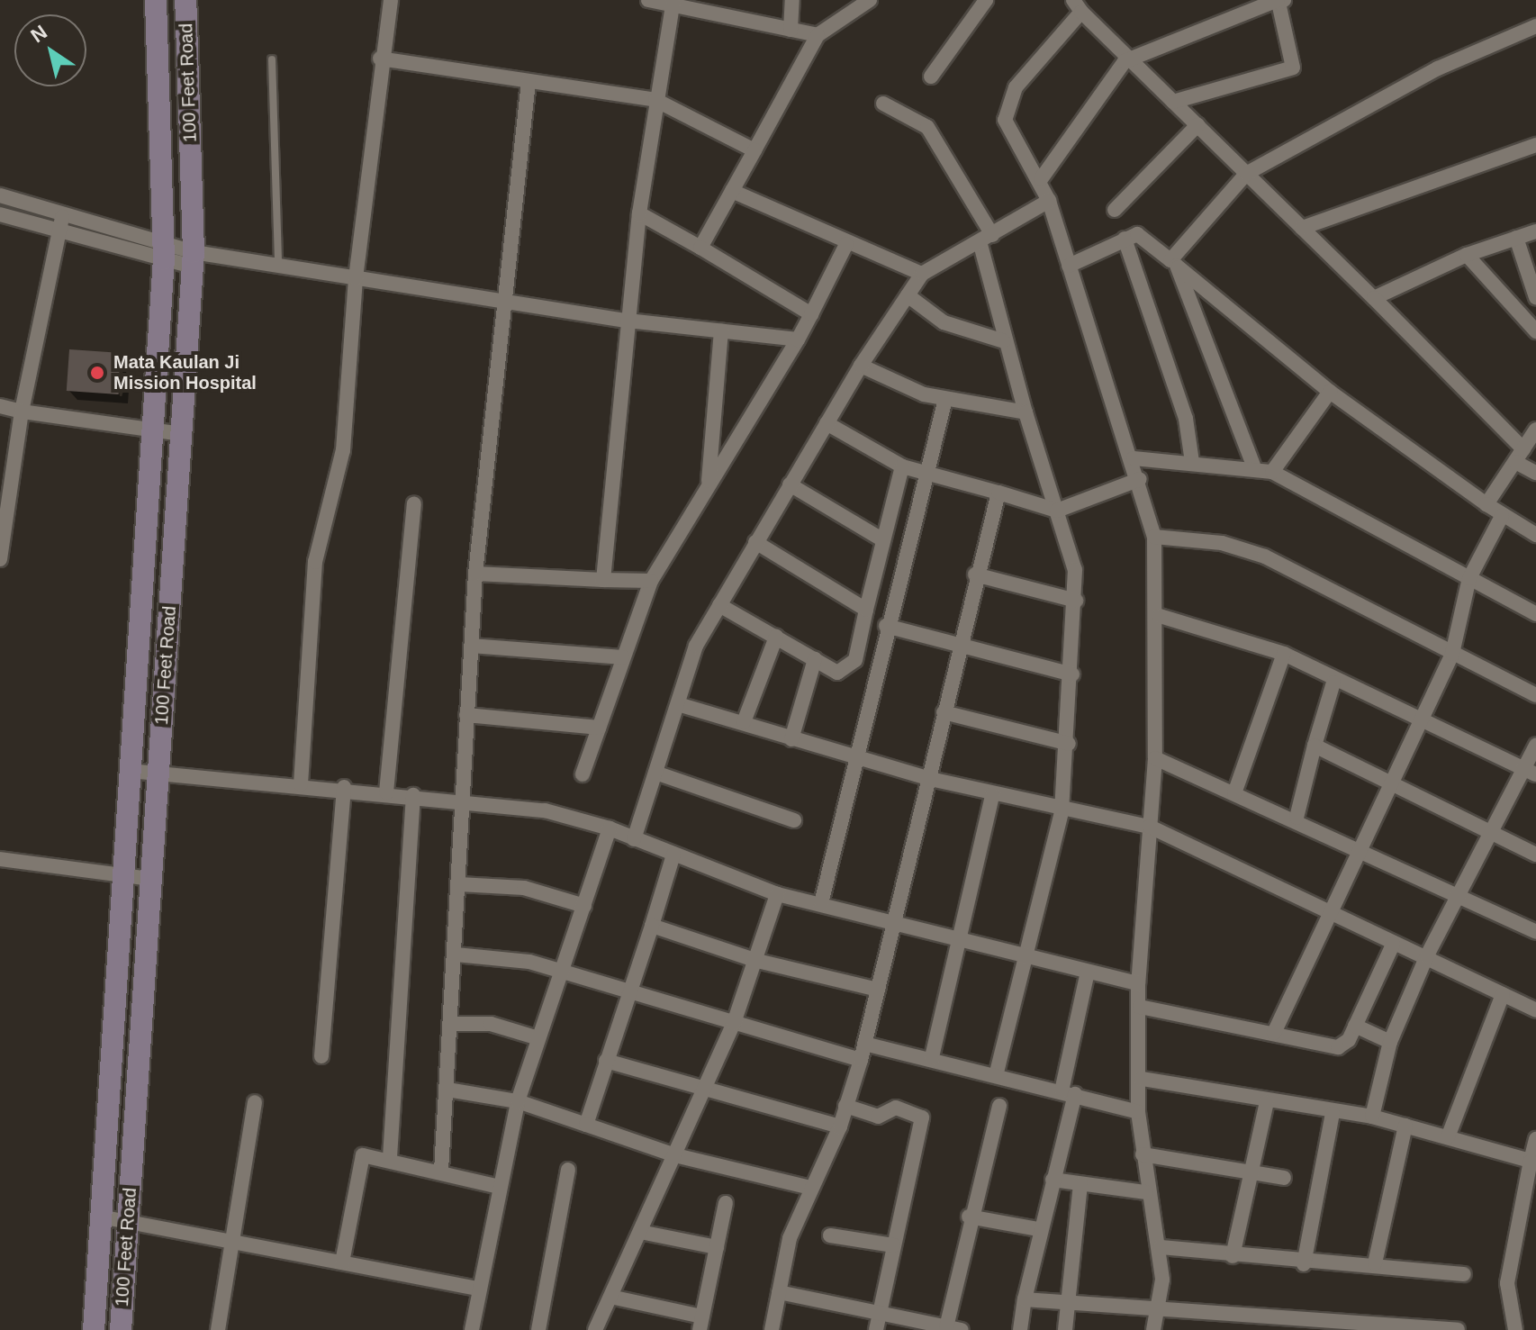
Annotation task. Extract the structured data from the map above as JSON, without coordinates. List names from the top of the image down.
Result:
{
  "streets": {
    "main road": ["100 Feet Road"]
  },
  "places": ["Mata Kaulan Ji Mission Hospital"],
  "north": "top left"
}
